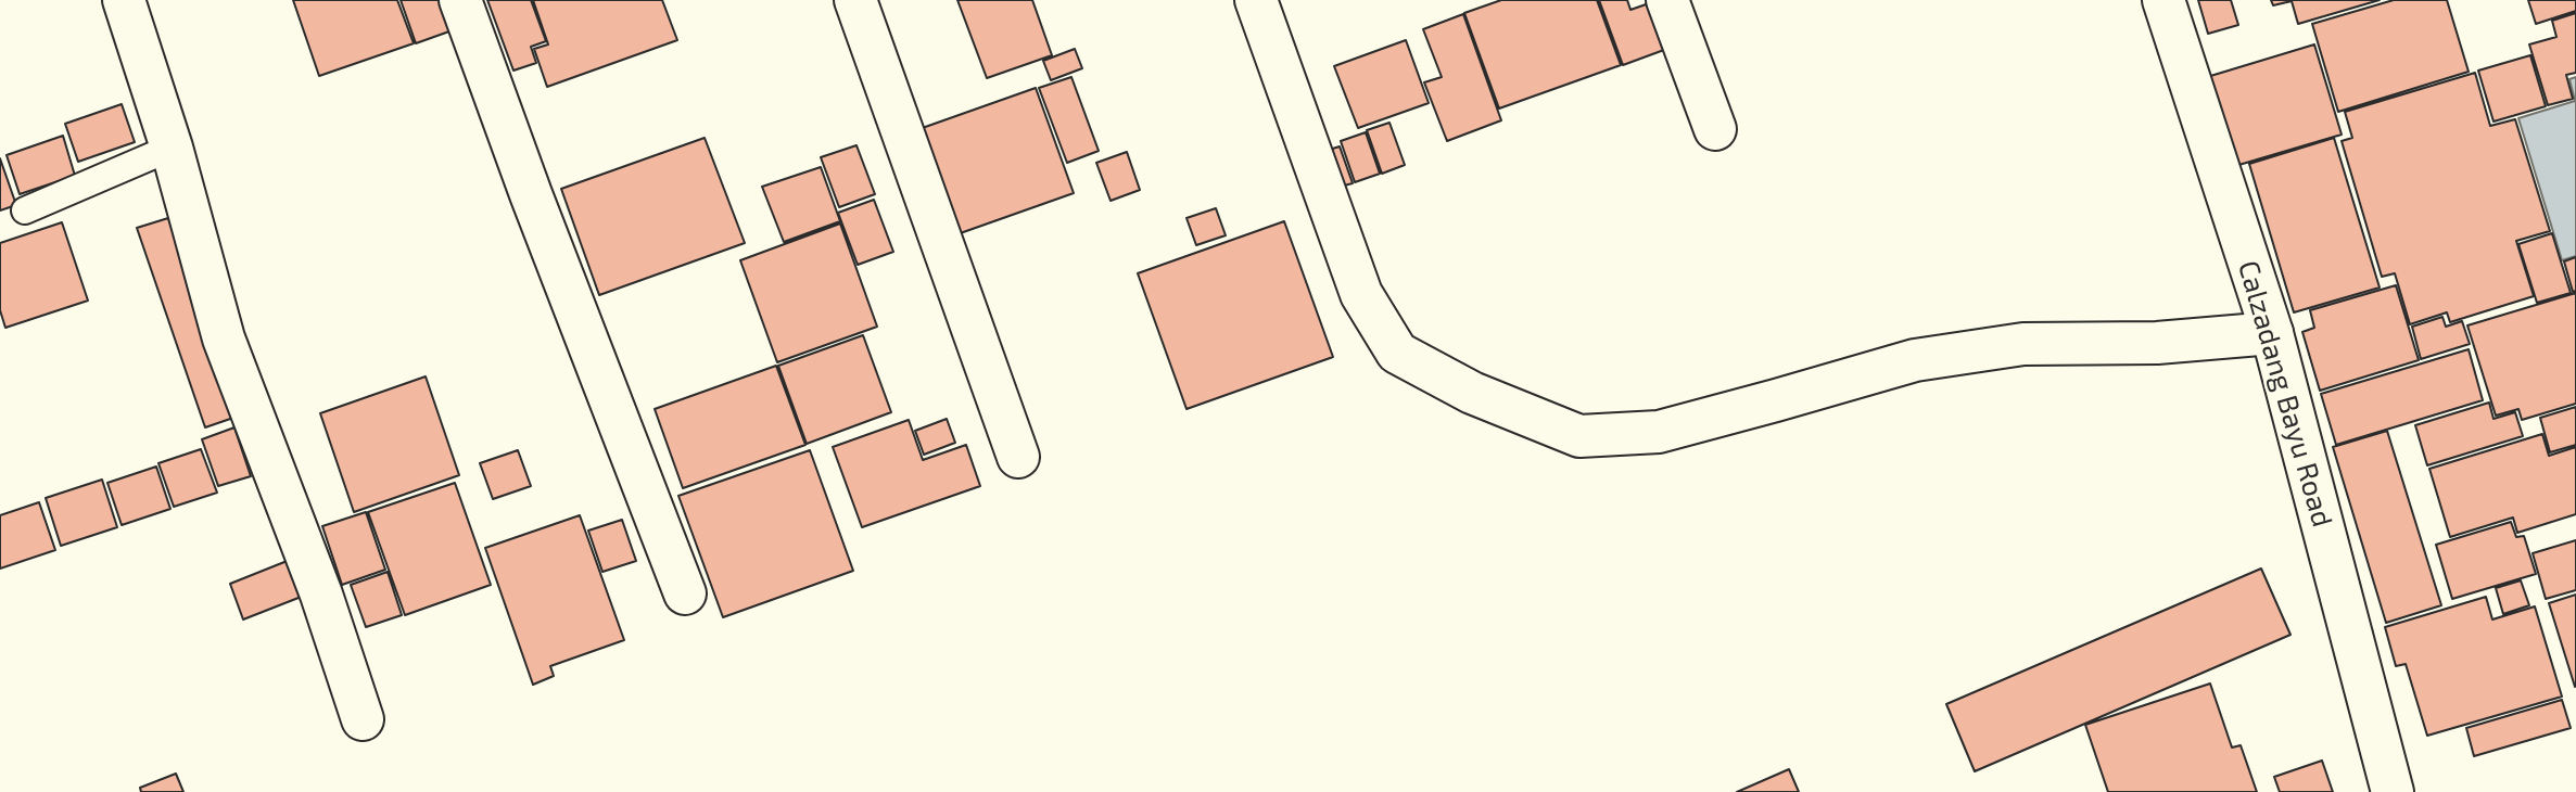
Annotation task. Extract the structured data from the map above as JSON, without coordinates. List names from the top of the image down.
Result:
{
  "streets": {
    "street": ["Calzadang Bayu Road"]
  }
}
